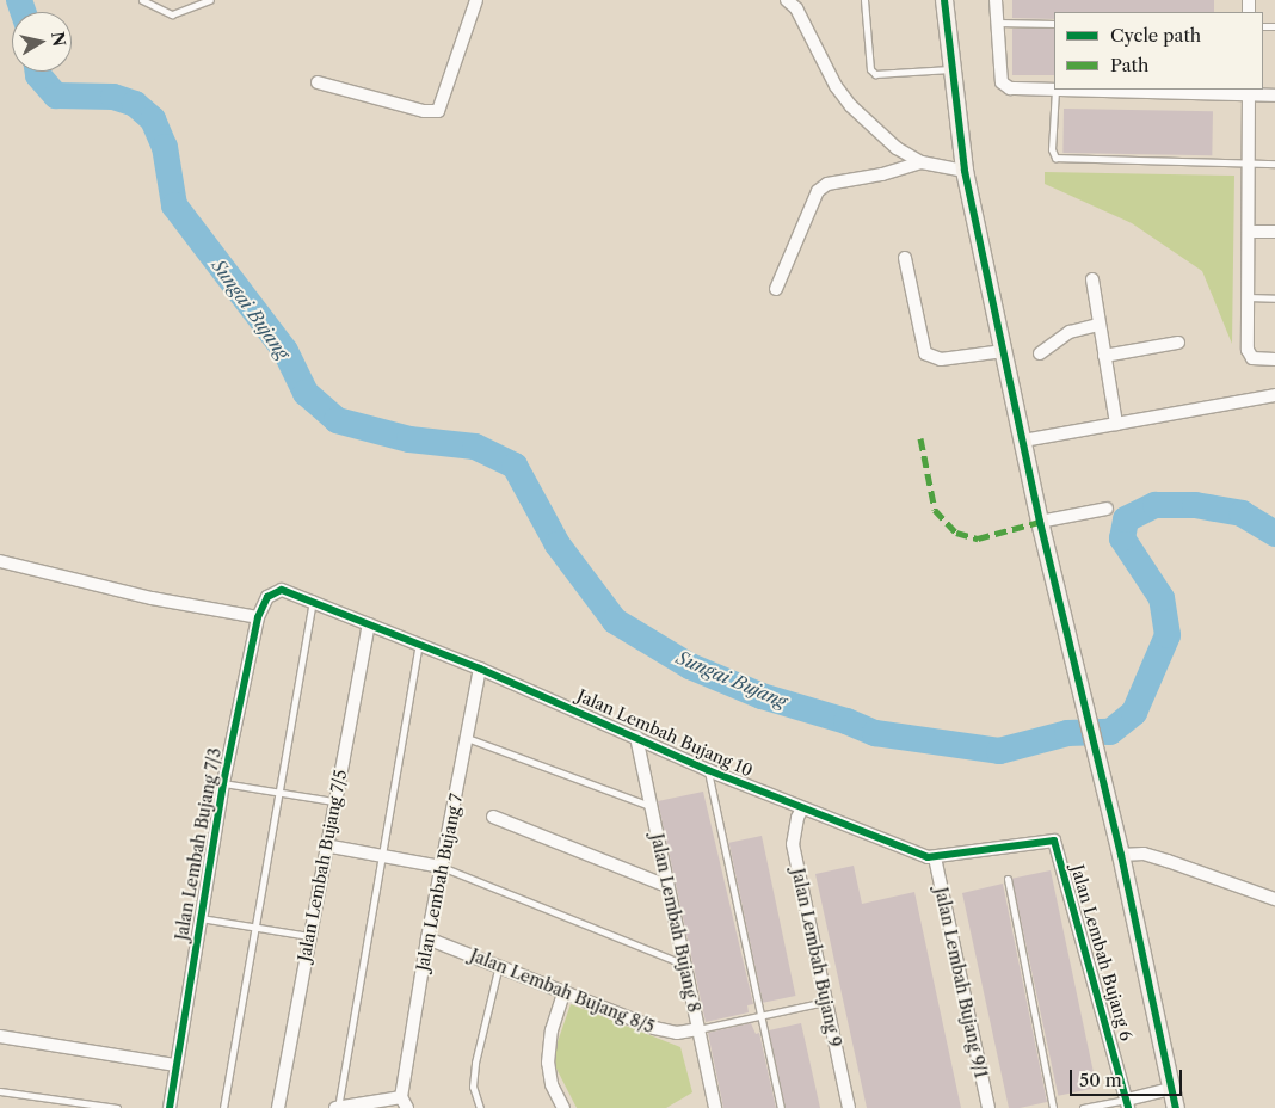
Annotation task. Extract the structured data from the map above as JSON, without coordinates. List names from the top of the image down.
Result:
{
  "streets": {
    "street": [
      "Jalan Lembah Bujang 10",
      "Jalan Lembah Bujang 7/3",
      "Jalan Lembah Bujang 7/5",
      "Jalan Lembah Bujang 7",
      "Jalan Lembah Bujang 8",
      "Jalan Lembah Bujang 6",
      "Jalan Lembah Bujang 9",
      "Jalan Lembah Bujang 9/1",
      "Jalan Lembah Bujang 8/5"
    ]
  },
  "crossings": [
    ["Jalan Lembah Bujang 10", "Jalan Lembah Bujang 7/3"],
    ["Jalan Lembah Bujang 10", "Jalan Lembah Bujang 7/5"],
    ["Jalan Lembah Bujang 10", "Jalan Lembah Bujang 7"],
    ["Jalan Lembah Bujang 10", "Jalan Lembah Bujang 8"],
    ["Jalan Lembah Bujang 10", "Jalan Lembah Bujang 6"],
    ["Jalan Lembah Bujang 10", "Jalan Lembah Bujang 9"],
    ["Jalan Lembah Bujang 10", "Jalan Lembah Bujang 9/1"],
    ["Jalan Lembah Bujang 7", "Jalan Lembah Bujang 8/5"],
    ["Jalan Lembah Bujang 8", "Jalan Lembah Bujang 8/5"]
  ],
  "water": ["Sungai Bujang"],
  "legend": ["Cycle path", "Path"],
  "scale_bar": "50 m",
  "north": "right"
}
